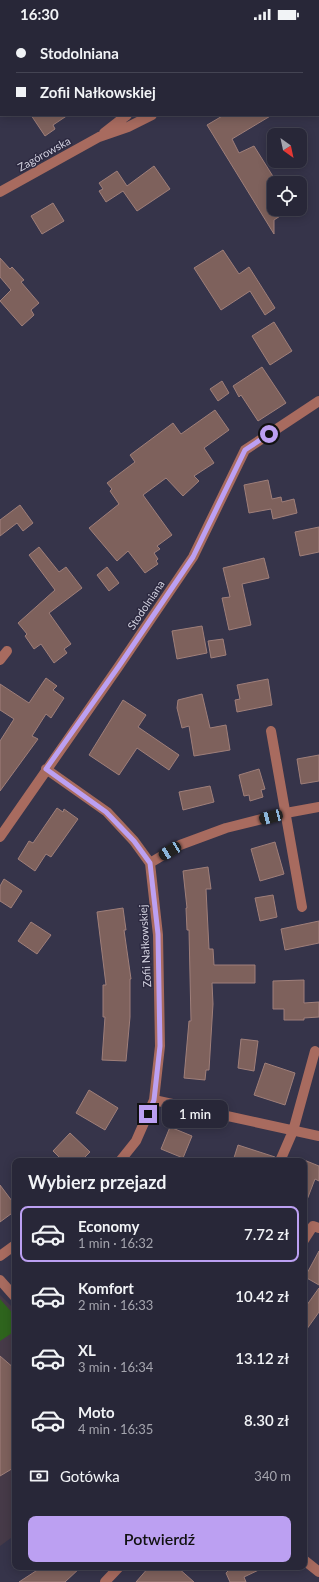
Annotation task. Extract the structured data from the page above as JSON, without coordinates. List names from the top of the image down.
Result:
{
  "streets": {
    "street": ["Zagórowska", "Stodolniana", "Zofii Nałkowskiej"]
  },
  "crossings": [
    ["Stodolniana", "Zofii Nałkowskiej"]
  ],
  "north": "bottom right",
  "page": {
    "status": "16:30",
    "banner": ["Stodolniana", "Zofii Nałkowskiej"],
    "bubble": "1 min",
    "heading": "Wybierz przejazd",
    "list": [
      {
        "name": "Economy",
        "note": "1 min · 16:32",
        "value": "7.72 zł"
      },
      {
        "name": "Komfort",
        "note": "2 min · 16:33",
        "value": "10.42 zł"
      },
      {
        "name": "XL",
        "note": "3 min · 16:34",
        "value": "13.12 zł"
      },
      {
        "name": "Moto",
        "note": "4 min · 16:35",
        "value": "8.30 zł"
      }
    ],
    "pay": ["Gotówka", "340 m"],
    "buttons": "Potwierdź"
  }
}
